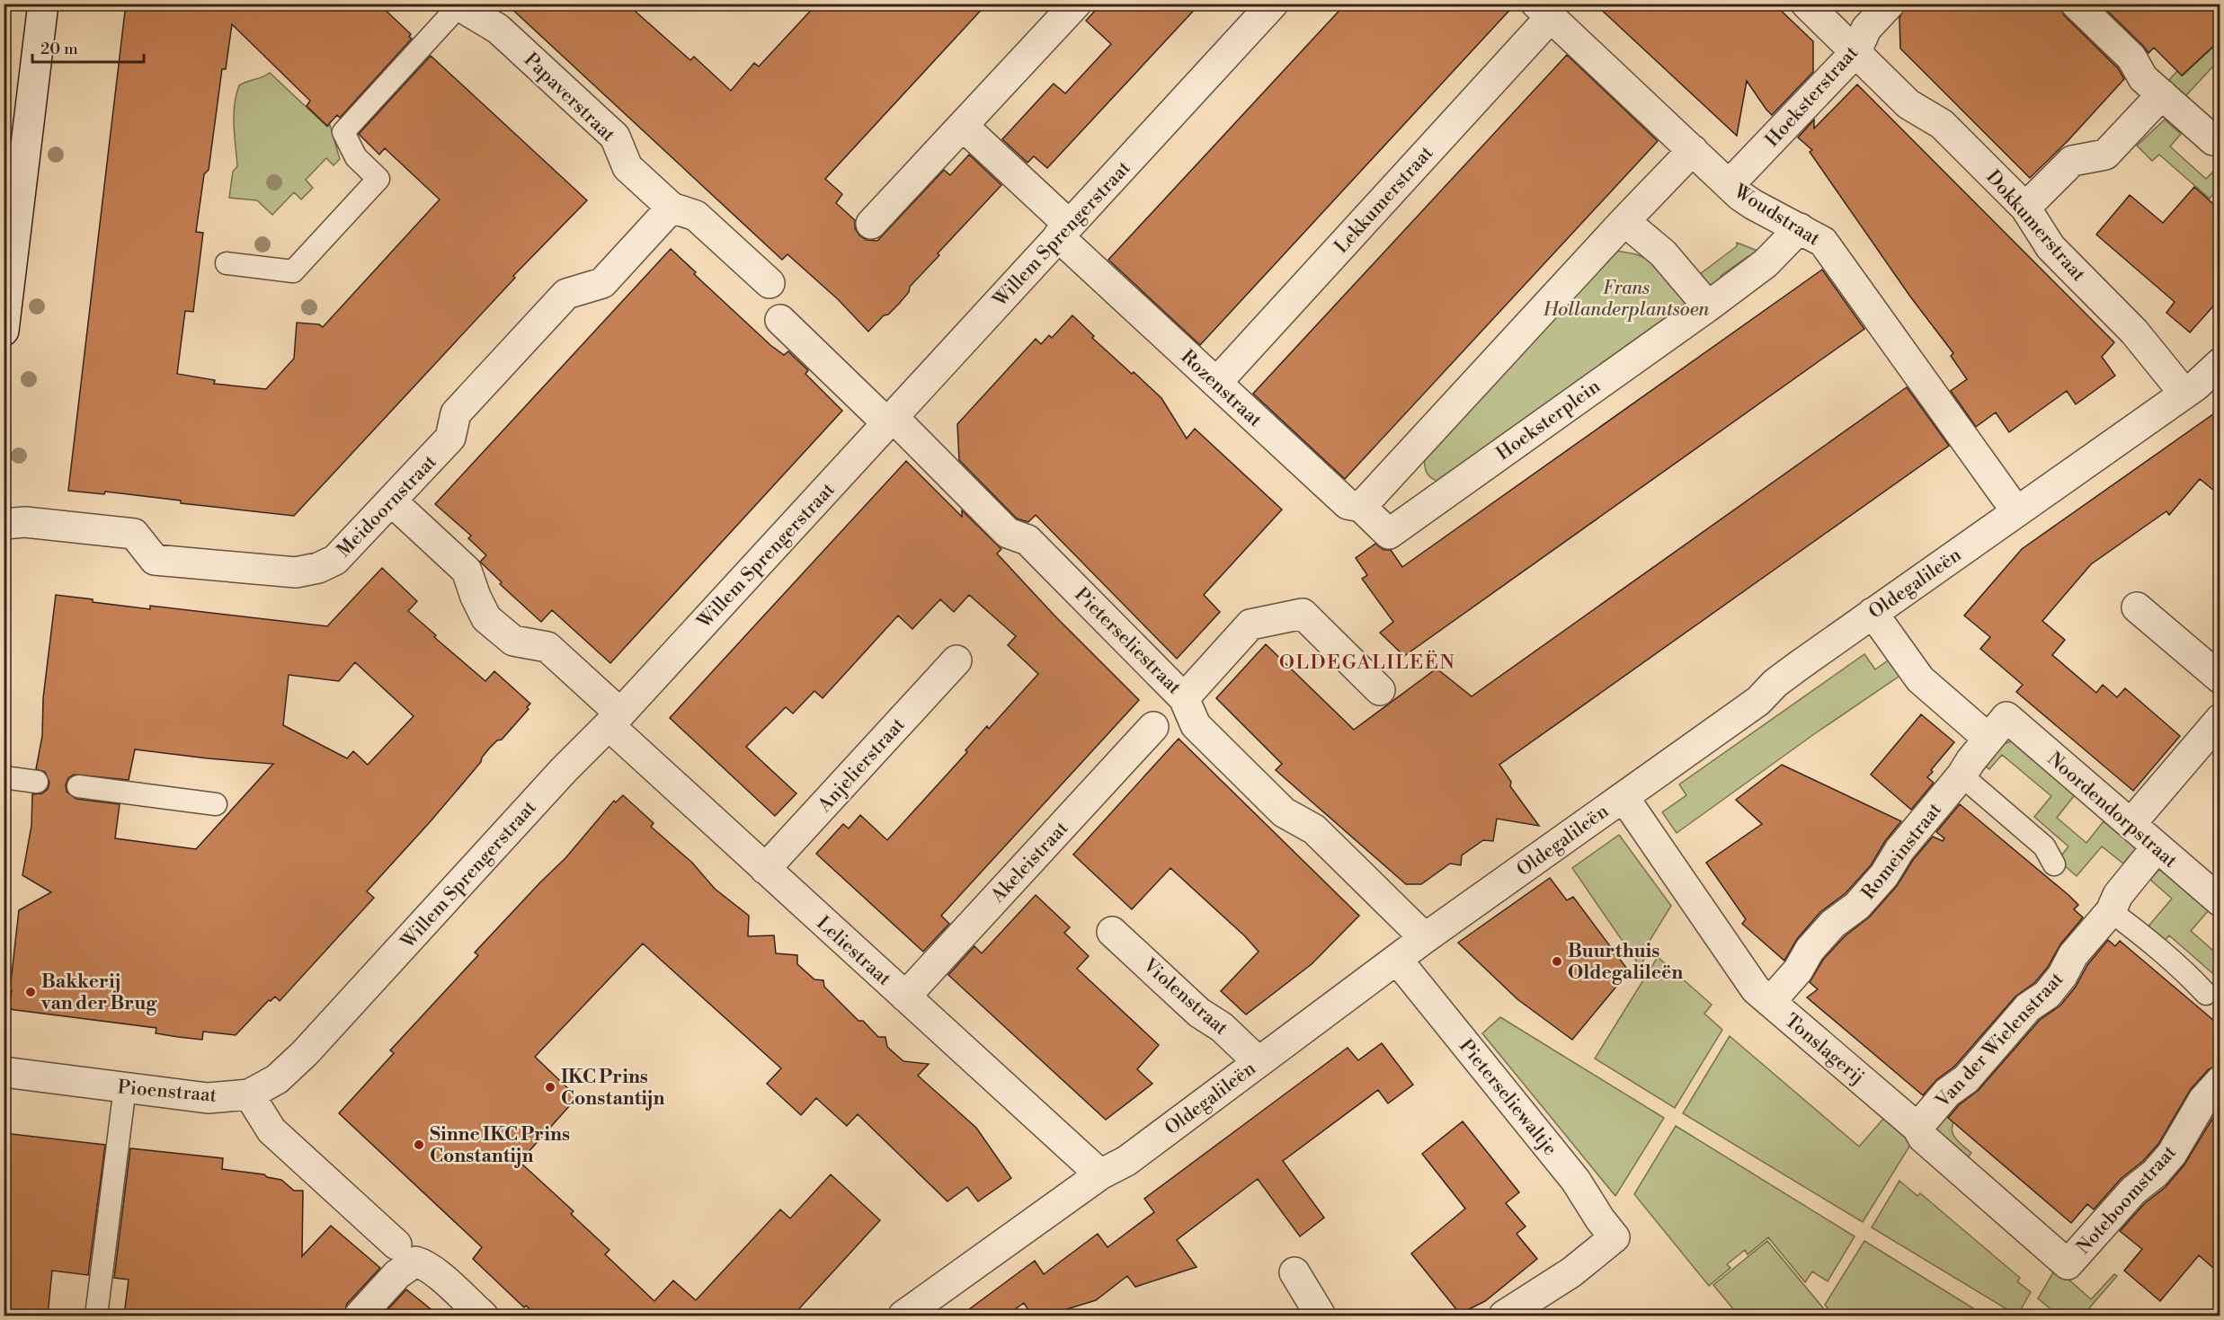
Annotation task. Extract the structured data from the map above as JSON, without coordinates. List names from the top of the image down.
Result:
{
  "streets": {
    "street": [
      "Hoeksterstraat",
      "Papaverstraat",
      "Lekkumerstraat",
      "Woudstraat",
      "Dokkumerstraat",
      "Willem Sprengerstraat",
      "Rozenstraat",
      "Hoeksterplein",
      "Meidoornstraat",
      "Oldegalileën",
      "Pieterseliestraat",
      "Anjelierstraat",
      "Noordendorpstraat",
      "Romeinstraat",
      "Akeleistraat",
      "Leliestraat",
      "Violenstraat",
      "Van der Wielenstraat",
      "Tonslagerij",
      "Pioenstraat",
      "Pieterseliewaltje",
      "Noteboomstraat"
    ]
  },
  "crossings": [
    ["Hoeksterstraat", "Woudstraat"],
    ["Hoeksterstraat", "Dokkumerstraat"],
    ["Papaverstraat", "Meidoornstraat"],
    ["Lekkumerstraat", "Woudstraat"],
    ["Lekkumerstraat", "Rozenstraat"],
    ["Woudstraat", "Hoeksterplein"],
    ["Woudstraat", "Oldegalileën"],
    ["Dokkumerstraat", "Oldegalileën"],
    ["Willem Sprengerstraat", "Rozenstraat"],
    ["Willem Sprengerstraat", "Pieterseliestraat"],
    ["Willem Sprengerstraat", "Leliestraat"],
    ["Willem Sprengerstraat", "Pioenstraat"],
    ["Rozenstraat", "Hoeksterplein"],
    ["Meidoornstraat", "Leliestraat"],
    ["Oldegalileën", "Pieterseliestraat"],
    ["Oldegalileën", "Noordendorpstraat"],
    ["Oldegalileën", "Leliestraat"],
    ["Oldegalileën", "Violenstraat"],
    ["Oldegalileën", "Tonslagerij"],
    ["Oldegalileën", "Pieterseliewaltje"],
    ["Anjelierstraat", "Leliestraat"],
    ["Noordendorpstraat", "Romeinstraat"],
    ["Noordendorpstraat", "Van der Wielenstraat"],
    ["Romeinstraat", "Tonslagerij"],
    ["Akeleistraat", "Leliestraat"],
    ["Van der Wielenstraat", "Tonslagerij"],
    ["Tonslagerij", "Noteboomstraat"]
  ],
  "districts": ["OLDEGALILEËN"],
  "parks": ["Frans Hollanderplantsoen"],
  "places": [
    "Buurthuis Oldegalileën",
    "Bakkerij van der Brug",
    "IKC Prins Constantijn",
    "Sinne IKC Prins Constantijn"
  ],
  "scale_bar": "20 m"
}
